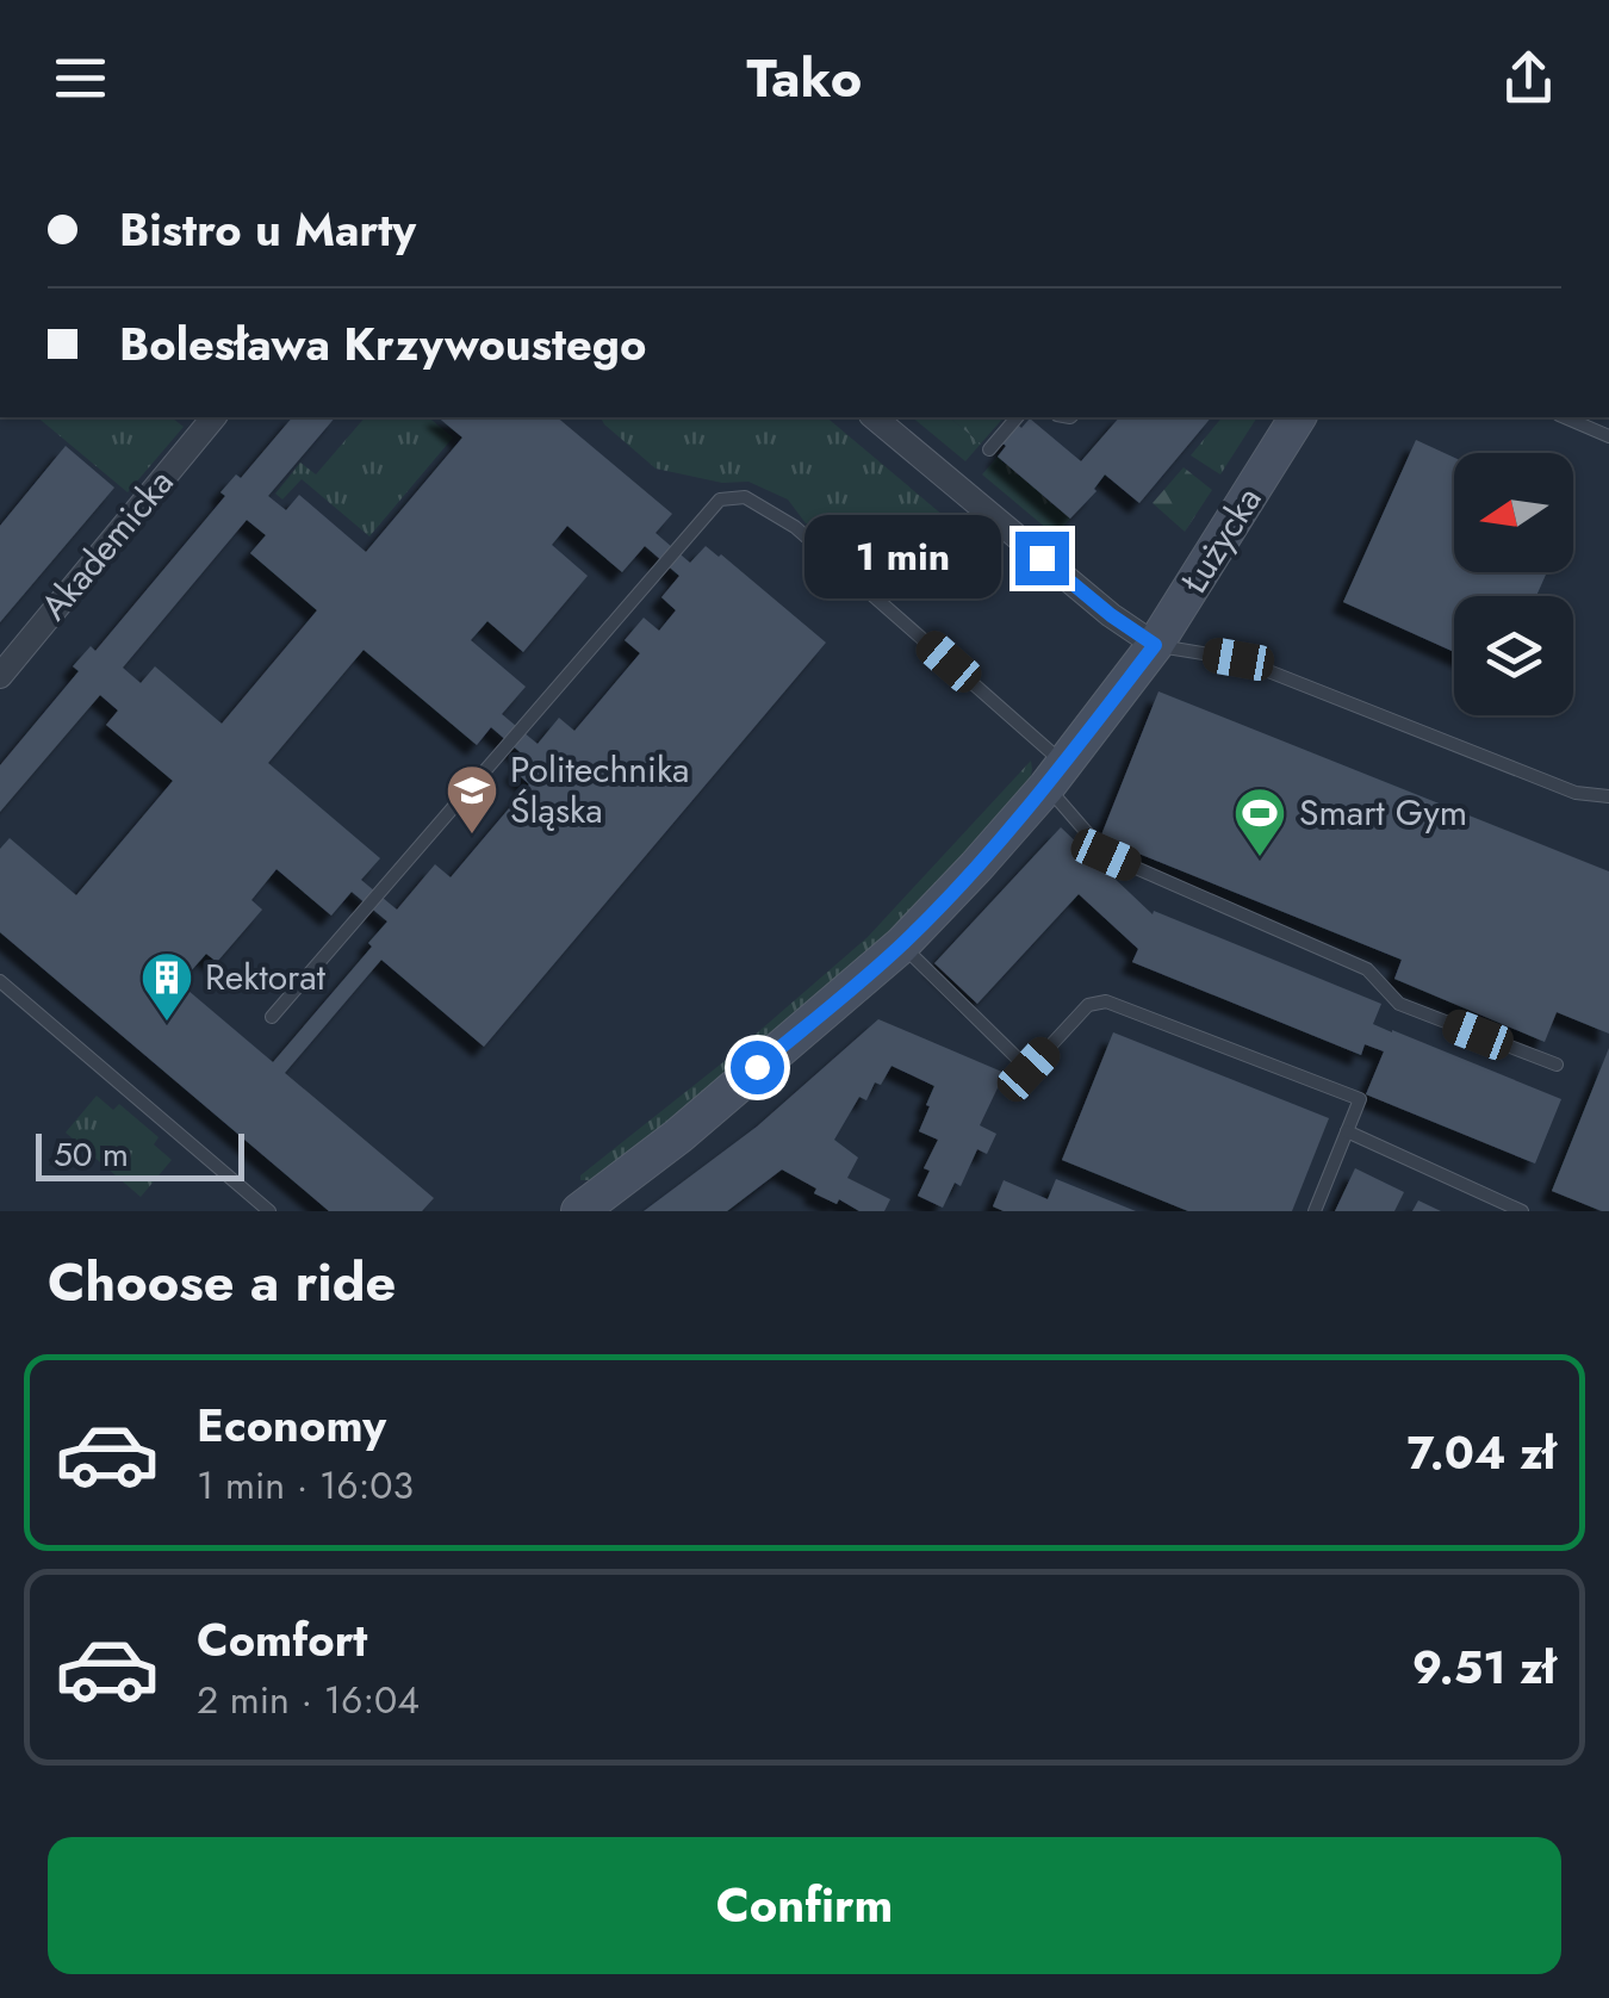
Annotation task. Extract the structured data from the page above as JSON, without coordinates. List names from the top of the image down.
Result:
{
  "streets": {
    "street": ["Łużycka", "Akademicka"]
  },
  "places": {
    "school or university": ["Politechnika Śląska"],
    "sports": ["Smart Gym"],
    "building": ["Rektorat"]
  },
  "scale_bar": "50 m",
  "north": "left",
  "page": {
    "header": "Tako",
    "banner": ["Bistro u Marty", "Bolesława Krzywoustego"],
    "bubble": "1 min",
    "scale": "50 m",
    "heading": "Choose a ride",
    "list": [
      {
        "name": "Economy",
        "note": "1 min · 16:03",
        "value": "7.04 zł"
      },
      {
        "name": "Comfort",
        "note": "2 min · 16:04",
        "value": "9.51 zł"
      }
    ],
    "buttons": "Confirm"
  }
}
